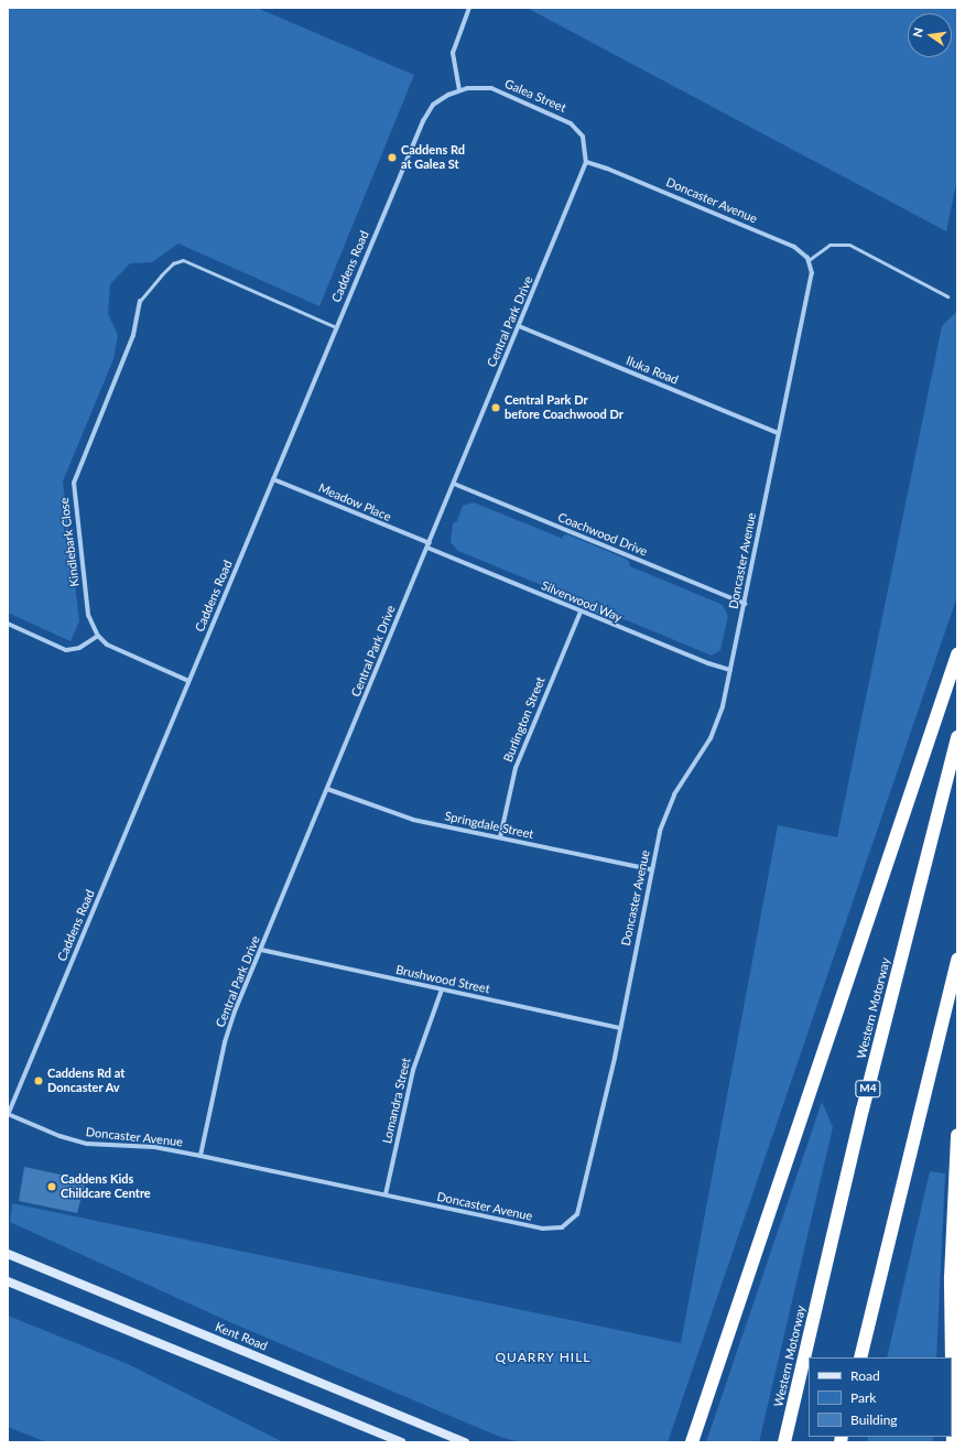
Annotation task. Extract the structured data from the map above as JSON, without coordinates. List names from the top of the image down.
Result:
{
  "streets": {
    "highway": ["Western Motorway", "M4"],
    "main road": ["Kent Road"],
    "street": [
      "Galea Street",
      "Doncaster Avenue",
      "Caddens Road",
      "Central Park Drive",
      "Iluka Road",
      "Meadow Place",
      "Coachwood Drive",
      "Kindlebark Close",
      "Silverwood Way",
      "Burlington Street",
      "Springdale Street",
      "Brushwood Street",
      "Lomandra Street"
    ]
  },
  "crossings": [
    ["Galea Street", "Doncaster Avenue"],
    ["Galea Street", "Caddens Road"],
    ["Galea Street", "Central Park Drive"],
    ["Doncaster Avenue", "Caddens Road"],
    ["Doncaster Avenue", "Central Park Drive"],
    ["Doncaster Avenue", "Iluka Road"],
    ["Doncaster Avenue", "Coachwood Drive"],
    ["Doncaster Avenue", "Silverwood Way"],
    ["Doncaster Avenue", "Springdale Street"],
    ["Doncaster Avenue", "Brushwood Street"],
    ["Doncaster Avenue", "Lomandra Street"],
    ["Caddens Road", "Meadow Place"],
    ["Caddens Road", "Kindlebark Close"],
    ["Central Park Drive", "Iluka Road"],
    ["Central Park Drive", "Meadow Place"],
    ["Central Park Drive", "Coachwood Drive"],
    ["Central Park Drive", "Silverwood Way"],
    ["Central Park Drive", "Springdale Street"],
    ["Central Park Drive", "Brushwood Street"],
    ["Meadow Place", "Silverwood Way"],
    ["Silverwood Way", "Burlington Street"],
    ["Burlington Street", "Springdale Street"],
    ["Brushwood Street", "Lomandra Street"]
  ],
  "districts": ["QUARRY HILL"],
  "places": [
    "Caddens Rd at Galea St",
    "Central Park Dr before Coachwood Dr",
    "Caddens Rd at Doncaster Av",
    "Caddens Kids Childcare Centre"
  ],
  "legend": ["Road", "Park", "Building"],
  "north": "left"
}
